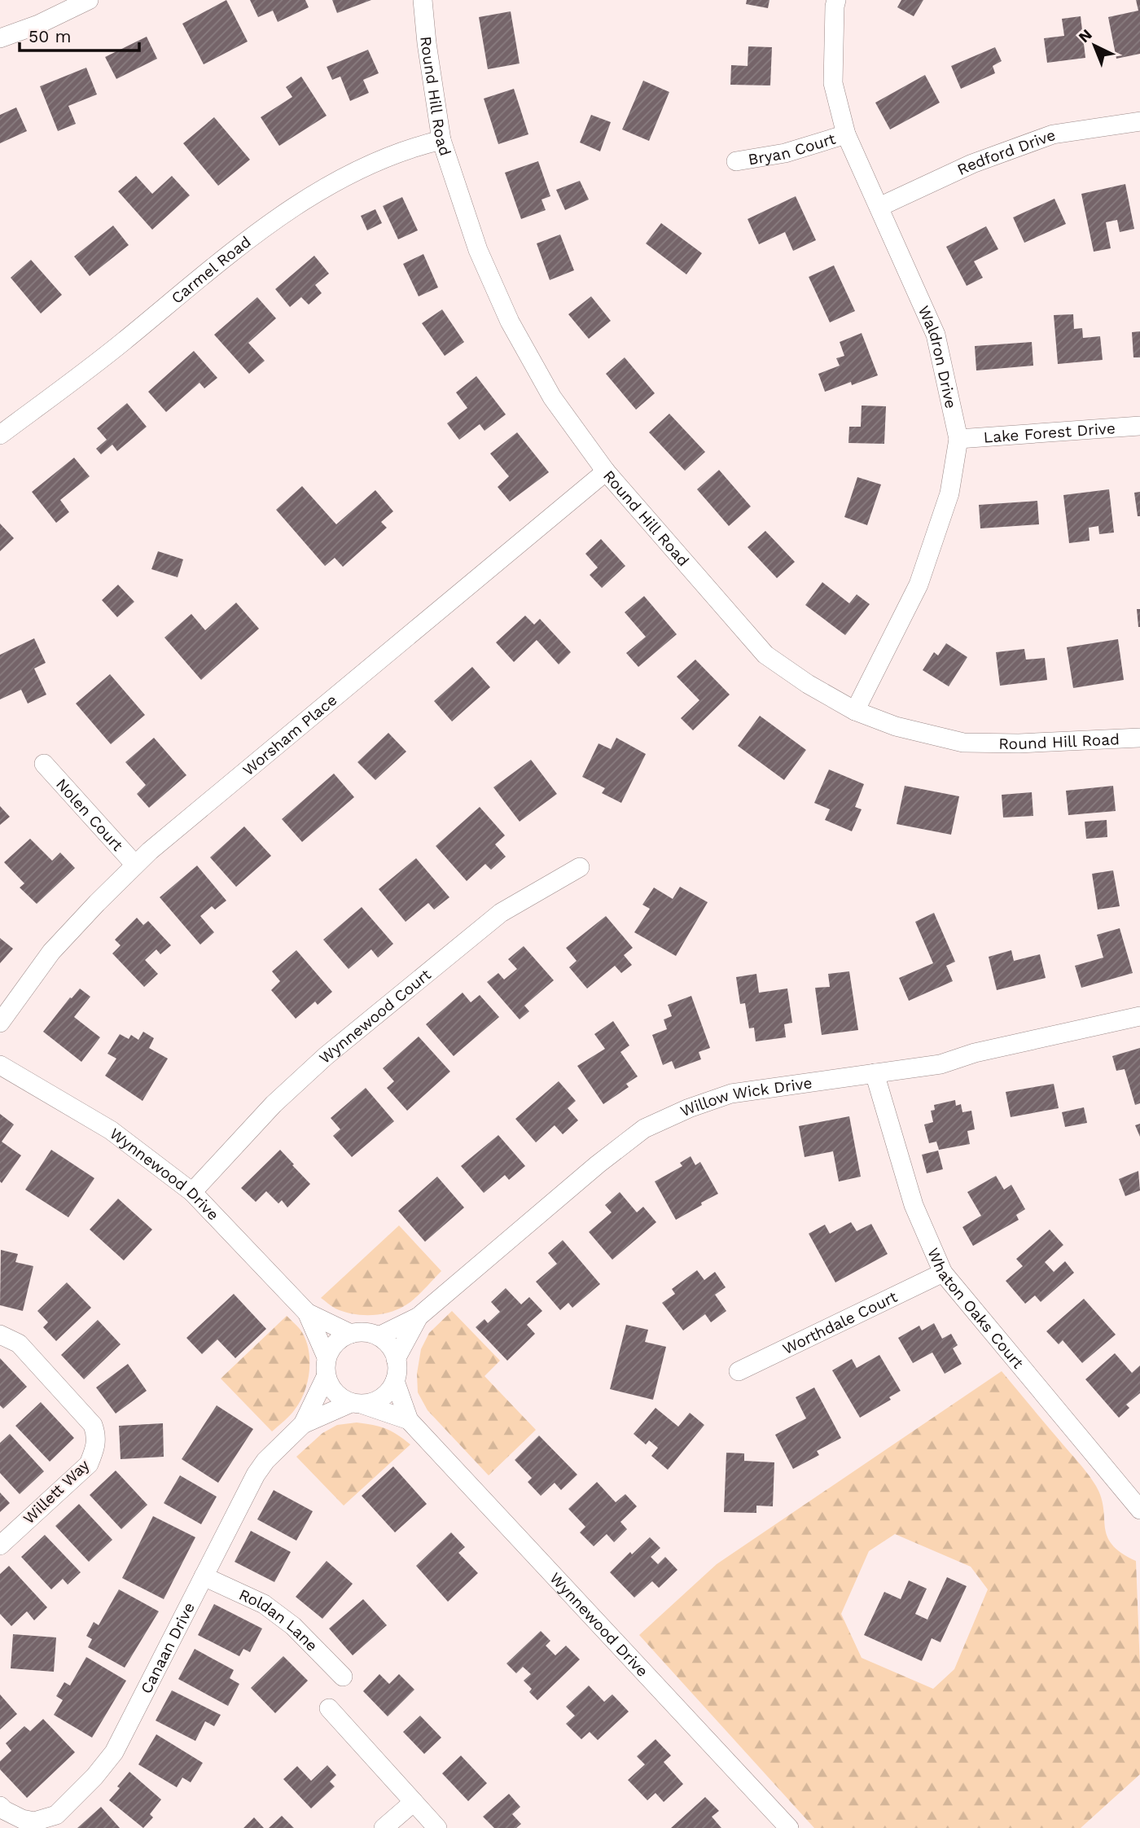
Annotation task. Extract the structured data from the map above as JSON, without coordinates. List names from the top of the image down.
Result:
{
  "streets": {
    "street": [
      "Round Hill Road",
      "Bryan Court",
      "Redford Drive",
      "Carmel Road",
      "Waldron Drive",
      "Lake Forest Drive",
      "Worsham Place",
      "Nolen Court",
      "Wynnewood Court",
      "Willow Wick Drive",
      "Wynnewood Drive",
      "Whaton Oaks Court",
      "Worthdale Court",
      "Willett Way",
      "Roldan Lane",
      "Canaan Drive"
    ]
  },
  "crossings": [
    ["Round Hill Road", "Carmel Road"],
    ["Round Hill Road", "Waldron Drive"],
    ["Round Hill Road", "Worsham Place"],
    ["Bryan Court", "Waldron Drive"],
    ["Redford Drive", "Waldron Drive"],
    ["Waldron Drive", "Lake Forest Drive"],
    ["Worsham Place", "Nolen Court"],
    ["Wynnewood Court", "Wynnewood Drive"],
    ["Willow Wick Drive", "Wynnewood Drive"],
    ["Willow Wick Drive", "Whaton Oaks Court"],
    ["Willow Wick Drive", "Canaan Drive"],
    ["Wynnewood Drive", "Canaan Drive"],
    ["Whaton Oaks Court", "Worthdale Court"],
    ["Roldan Lane", "Canaan Drive"]
  ],
  "scale_bar": "50 m",
  "north": "top left"
}
